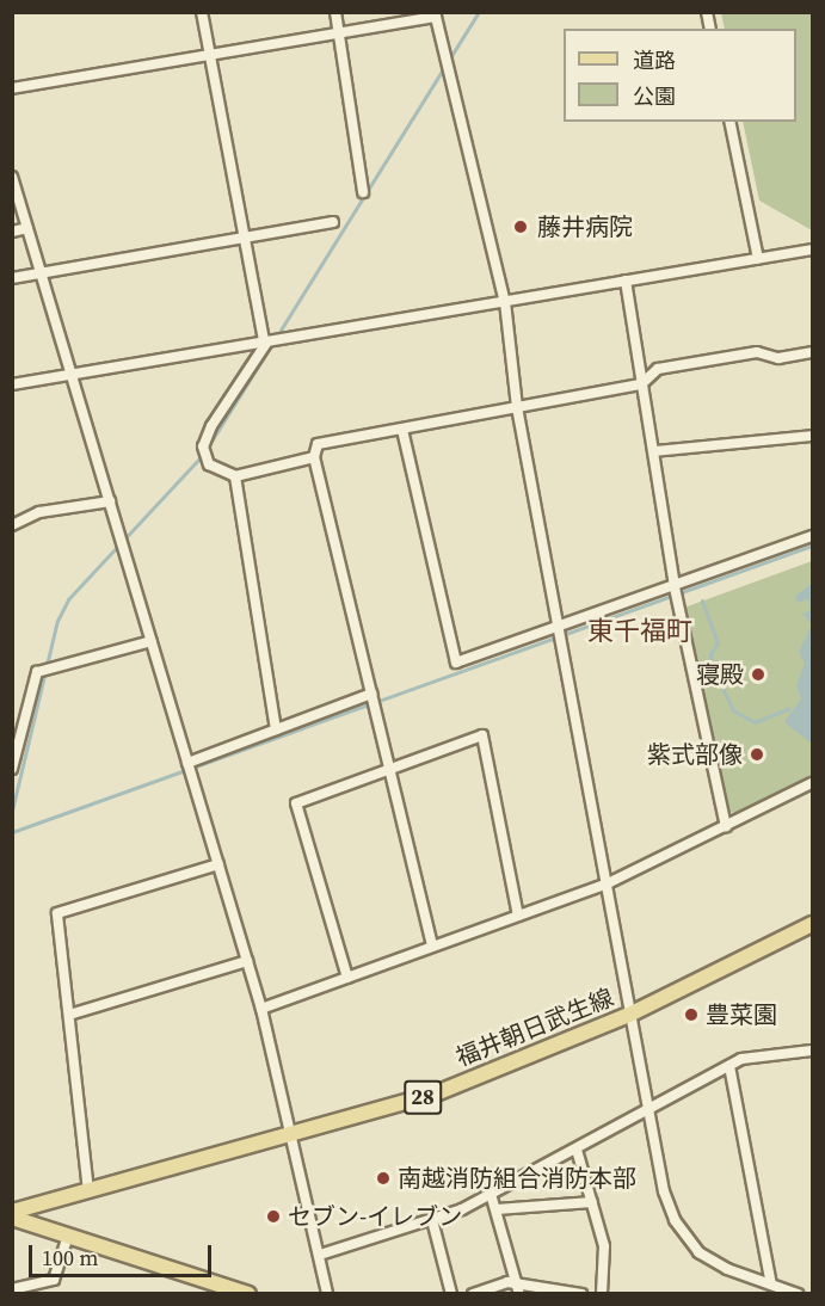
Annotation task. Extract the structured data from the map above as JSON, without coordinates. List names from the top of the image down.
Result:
{
  "streets": {
    "main road": ["福井朝日武生線", "28"]
  },
  "districts": ["東千福町"],
  "places": [
    "藤井病院",
    "寝殿",
    "紫式部像",
    "豊菜園",
    "南越消防組合消防本部",
    "セブン-イレブン"
  ],
  "legend": ["道路", "公園"],
  "scale_bar": "100 m"
}
